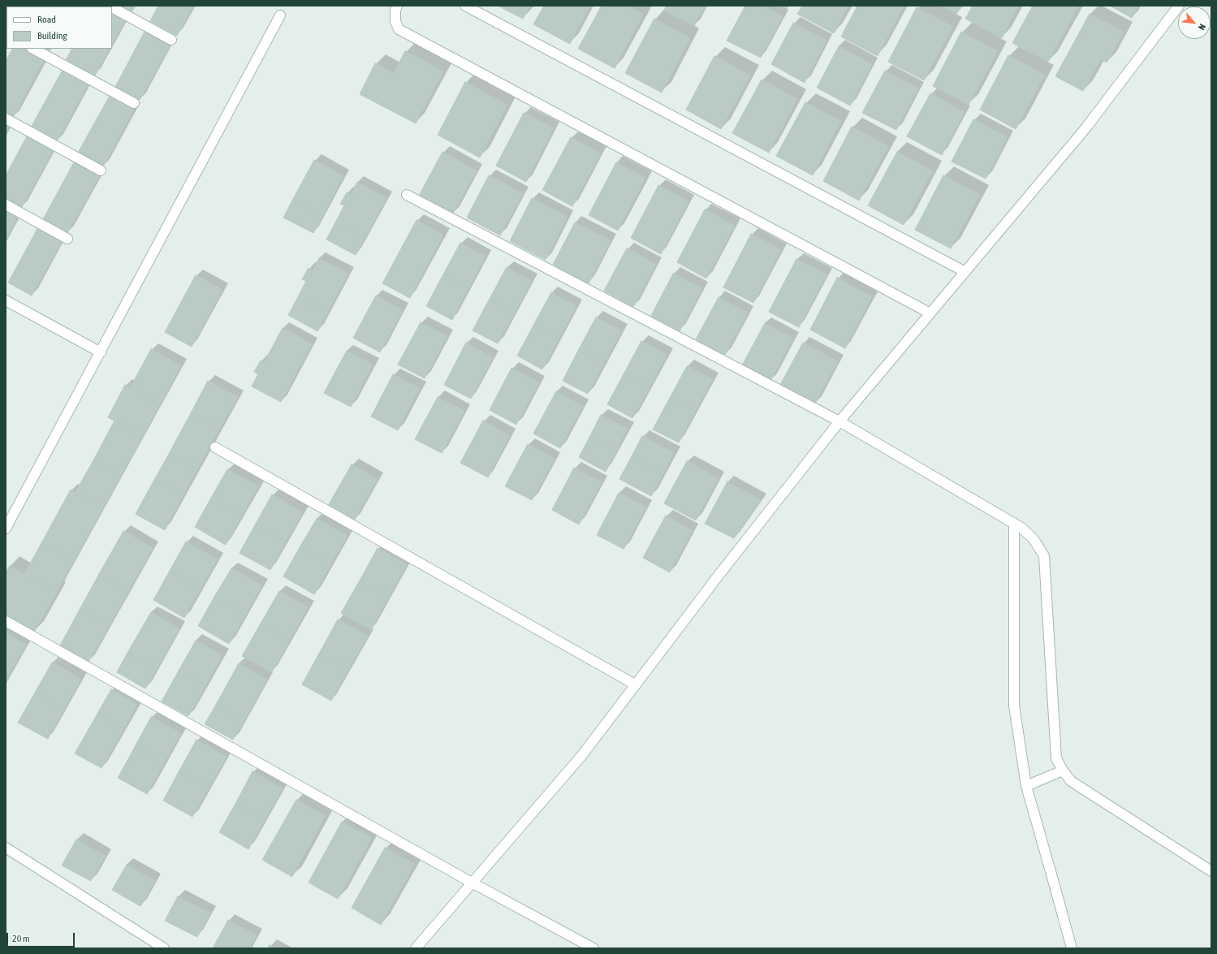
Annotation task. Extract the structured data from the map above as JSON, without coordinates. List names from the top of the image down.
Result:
{
  "legend": ["Road", "Building"],
  "scale_bar": "20 m",
  "north": "bottom right"
}
